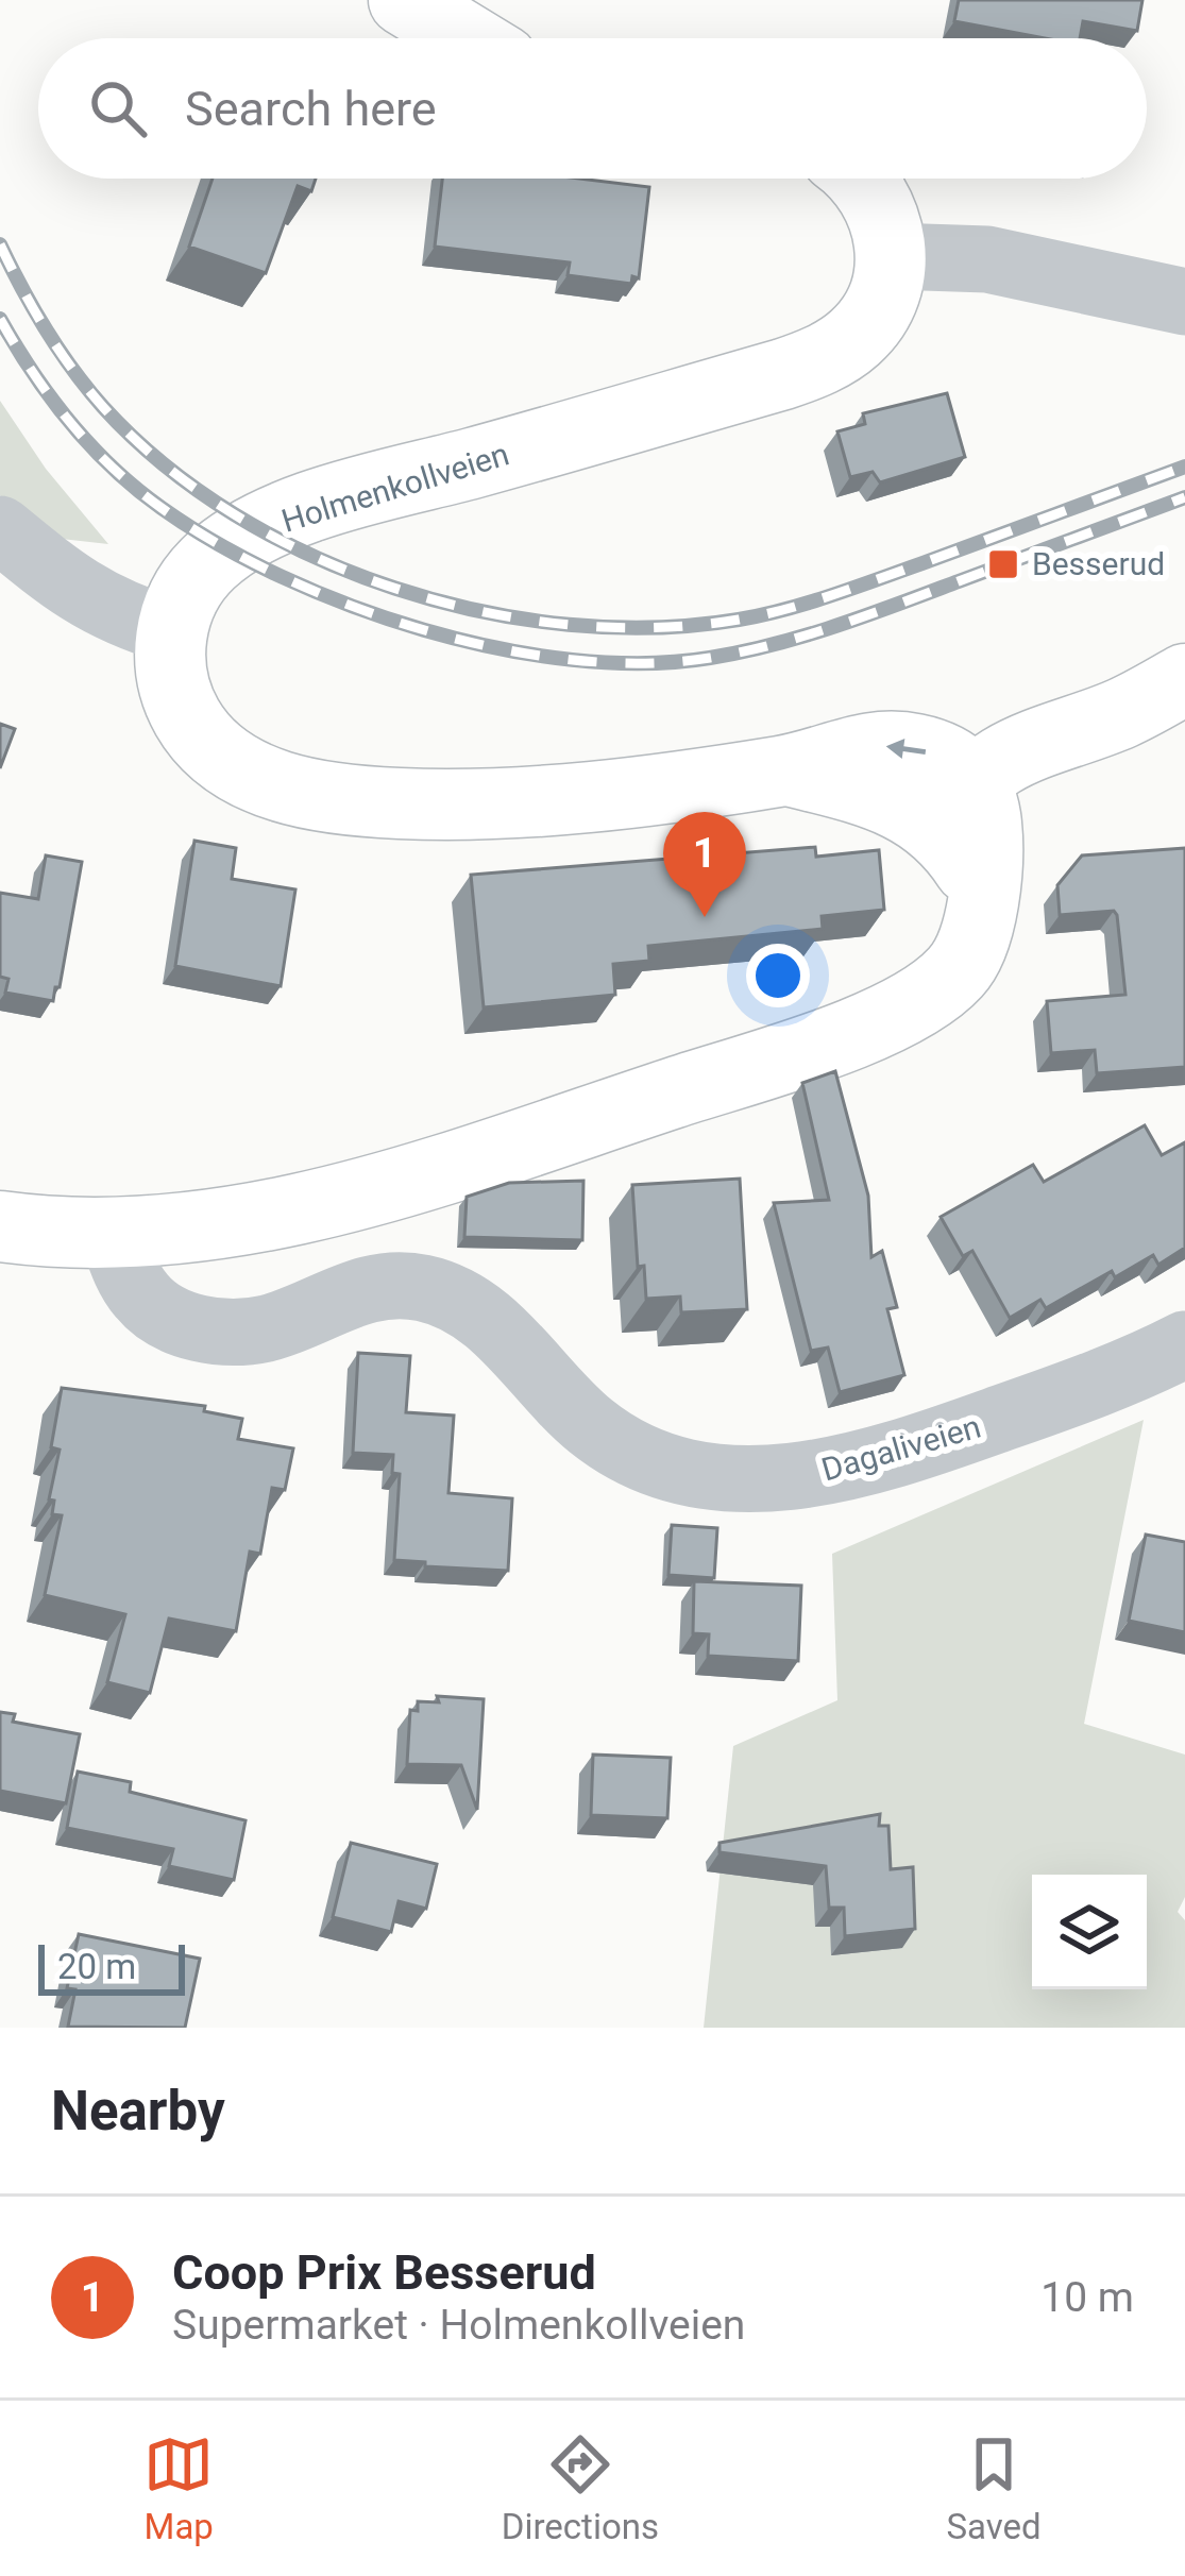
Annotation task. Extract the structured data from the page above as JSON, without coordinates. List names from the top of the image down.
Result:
{
  "streets": {
    "main road": ["Holmenkollveien"],
    "street": ["Dagaliveien"]
  },
  "places": {
    "transit": ["Besserud"]
  },
  "scale_bar": "20 m",
  "page": {
    "search": "Search here",
    "pins": "1",
    "scale": "20 m",
    "heading": "Nearby",
    "list": [
      {
        "mark": "1",
        "name": "Coop Prix Besserud",
        "note": "Supermarket · Holmenkollveien",
        "value": "10 m"
      }
    ],
    "nav": ["Map", "Directions", "Saved"]
  }
}
